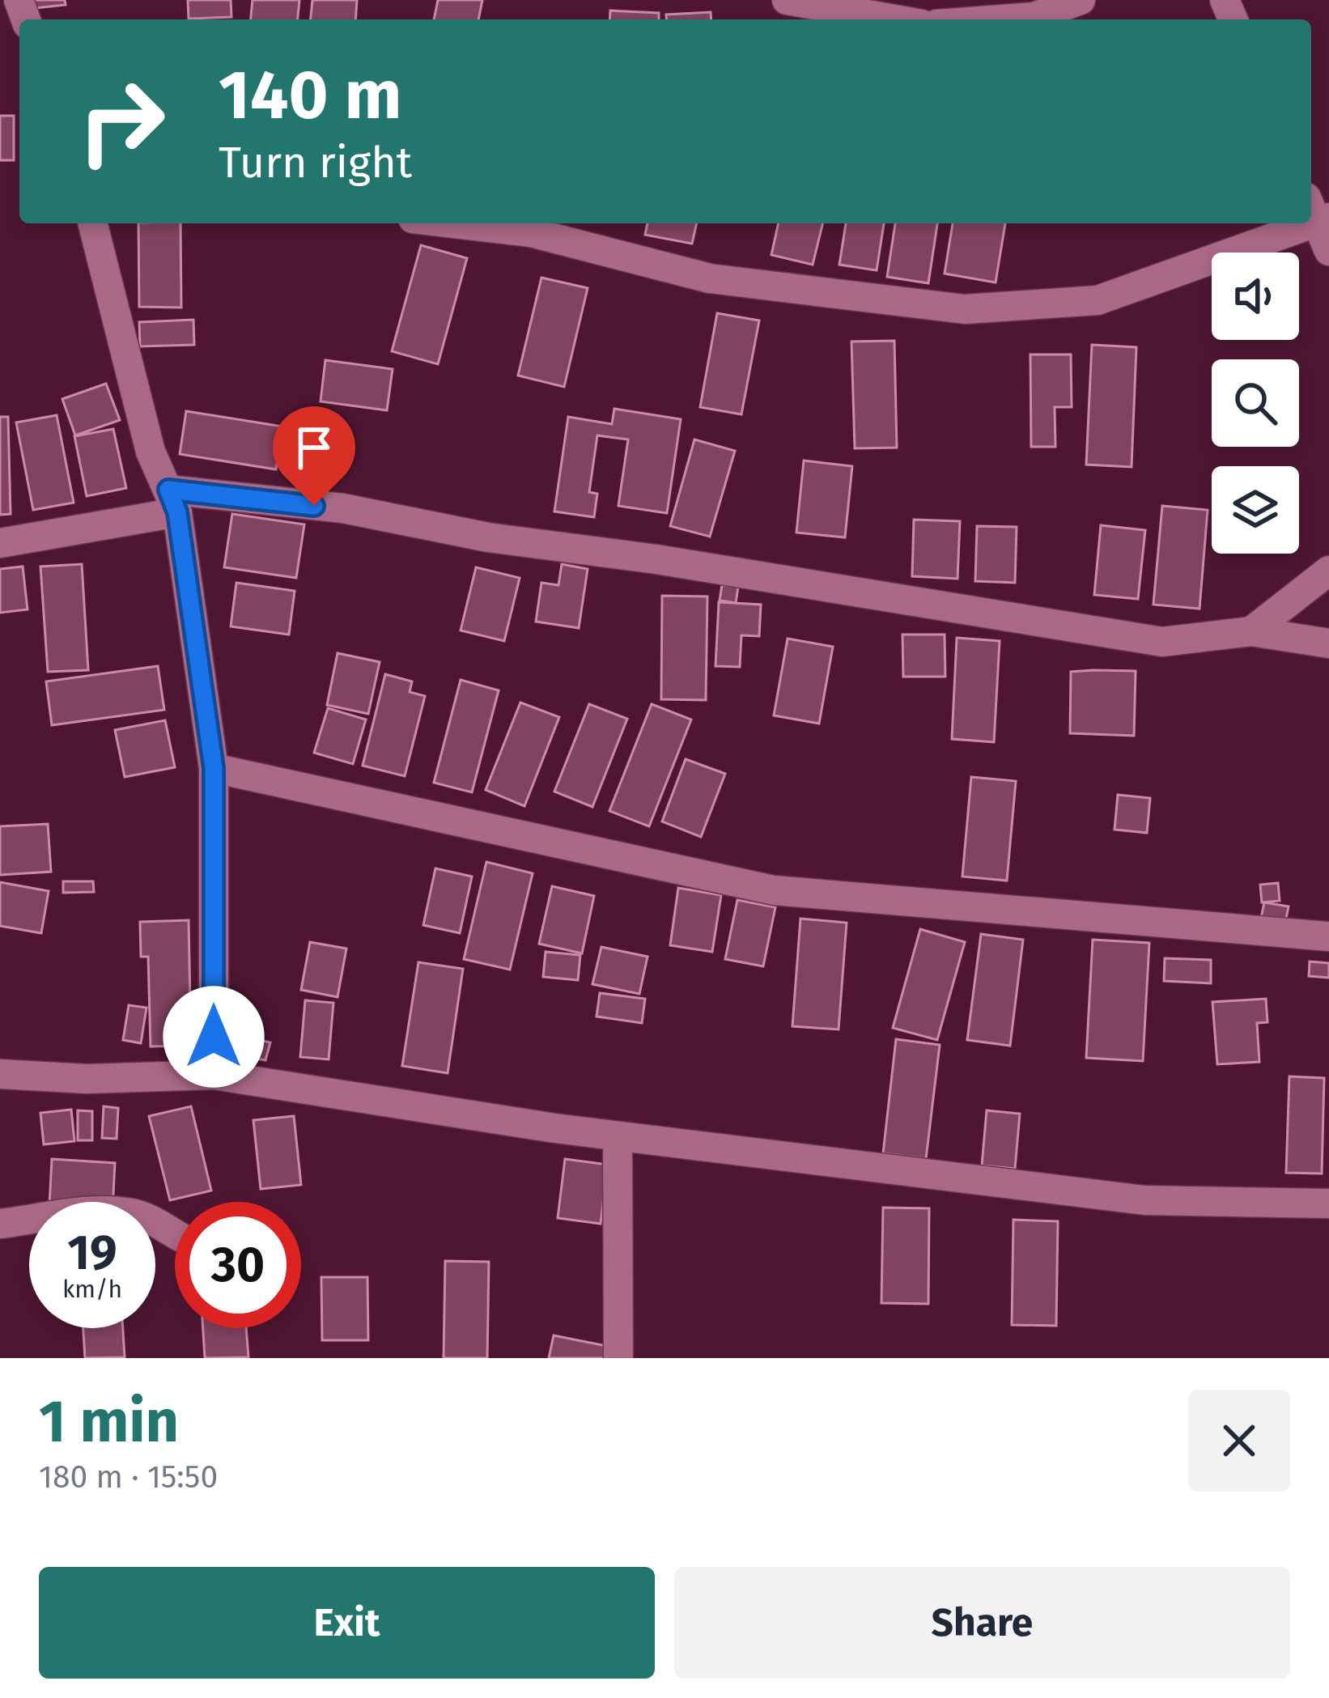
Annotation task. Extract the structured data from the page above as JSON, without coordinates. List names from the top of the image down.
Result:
{
  "page": {
    "turn": ["140 m", "Turn right"],
    "speed": "19 km/h",
    "limit": "30",
    "heading": ["1 min", "180 m · 15:50"],
    "buttons": ["Exit", "Share"]
  }
}
